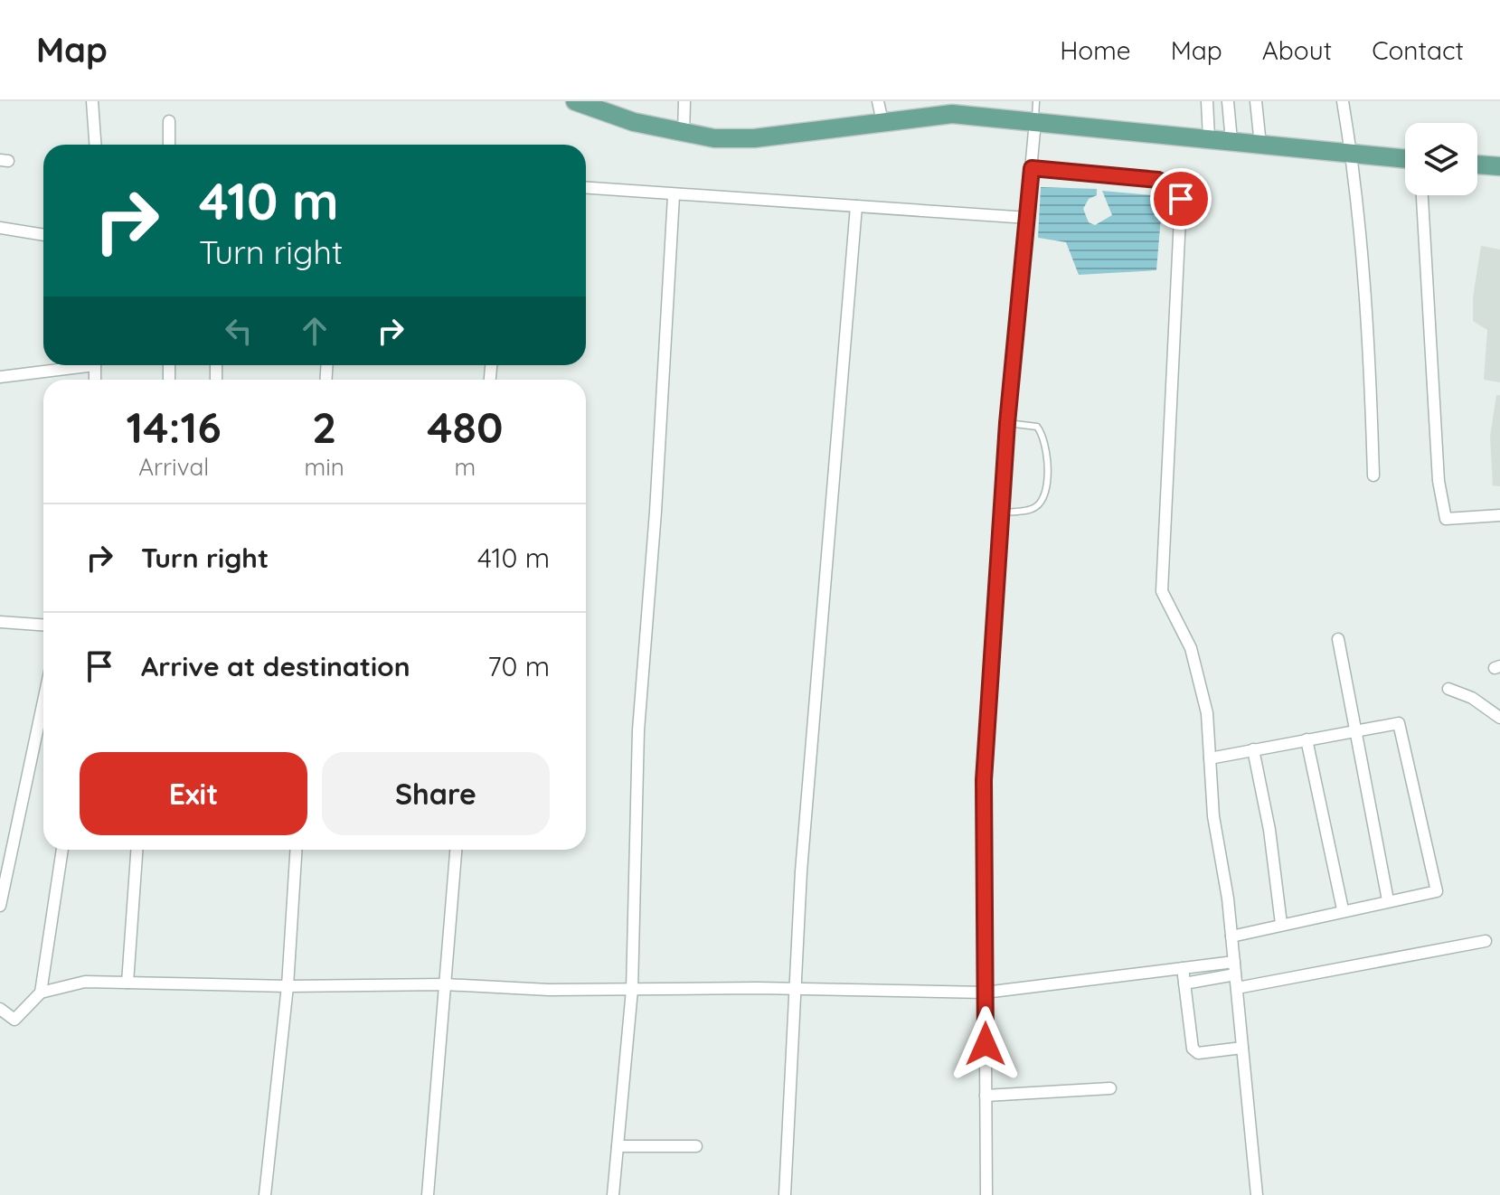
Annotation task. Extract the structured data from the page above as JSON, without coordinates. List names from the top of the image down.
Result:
{
  "page": {
    "header": "Map",
    "nav": [
      "Home",
      "Map",
      "About",
      "Contact"
    ],
    "turn": ["410 m", "Turn right"],
    "eta": [
      "14:16",
      "Arrival",
      "2",
      "min",
      "480",
      "m"
    ],
    "list": [
      {
        "name": "Turn right",
        "value": "410 m"
      },
      {
        "name": "Arrive at destination",
        "value": "70 m"
      }
    ],
    "buttons": ["Exit", "Share"]
  }
}
